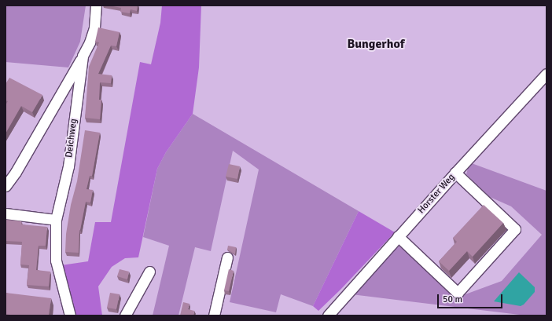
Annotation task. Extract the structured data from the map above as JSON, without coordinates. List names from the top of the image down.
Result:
{
  "streets": {
    "street": ["Deichweg", "Horster Weg"]
  },
  "districts": ["Bungerhof"],
  "scale_bar": "50 m"
}
